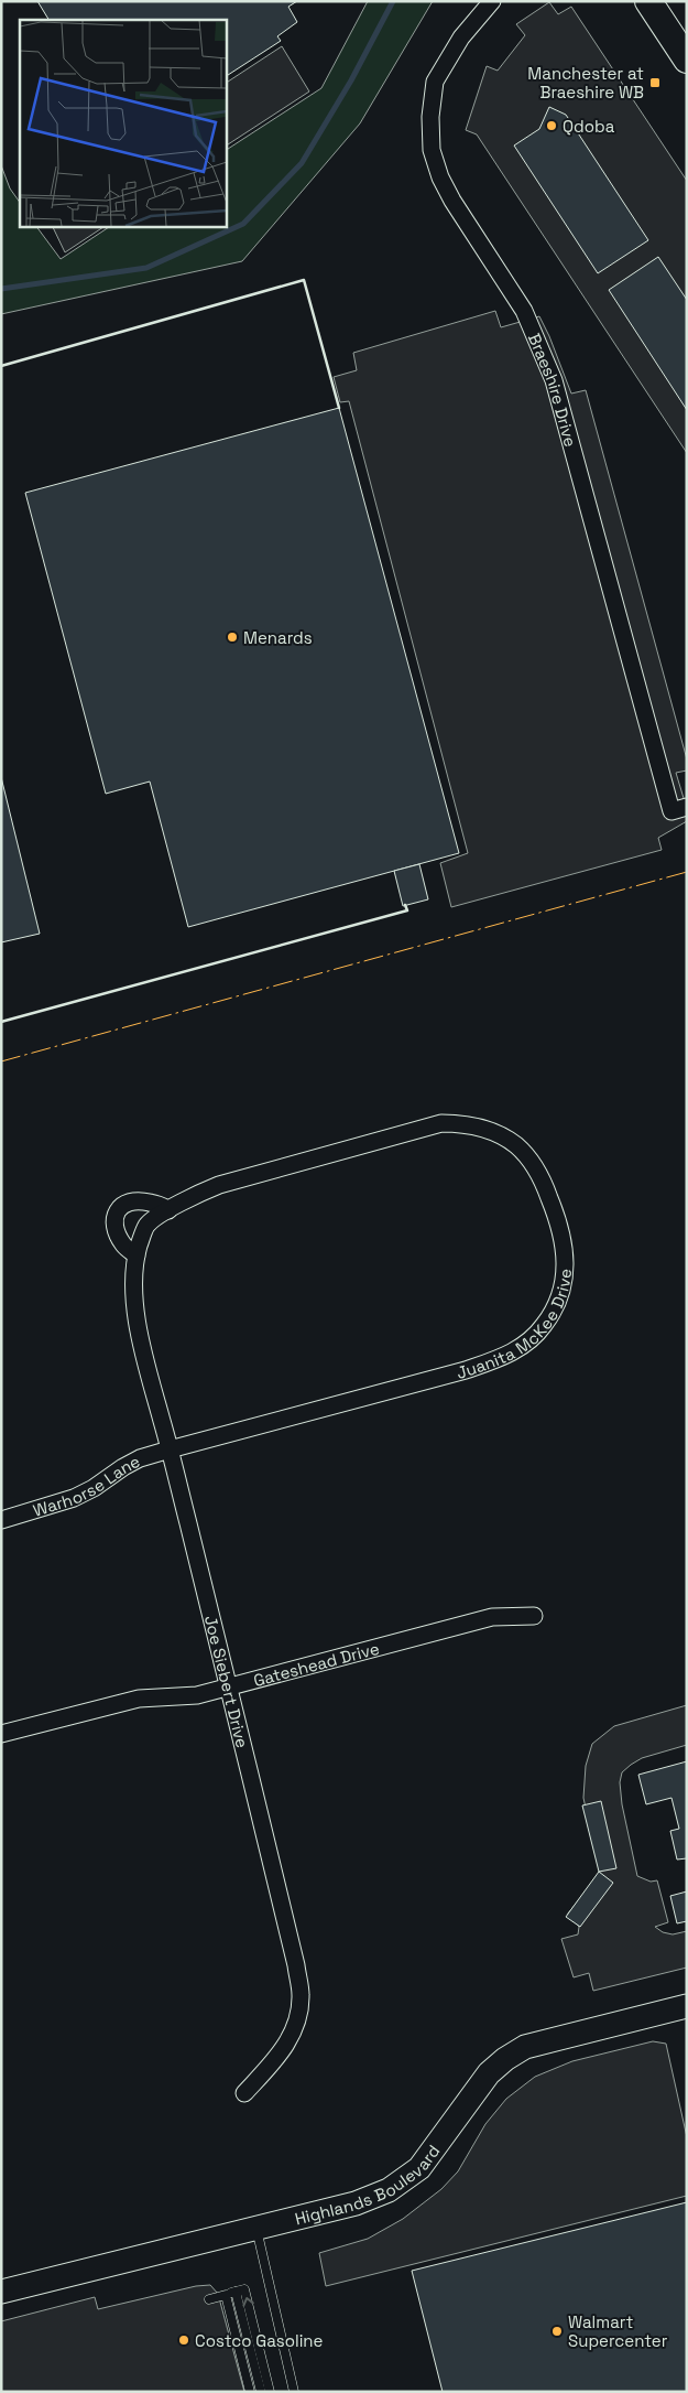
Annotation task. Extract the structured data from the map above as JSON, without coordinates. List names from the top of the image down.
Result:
{
  "streets": {
    "street": [
      "Braeshire Drive",
      "Juanita McKee Drive",
      "Warhorse Lane",
      "Gateshead Drive",
      "Joe Siebert Drive",
      "Highlands Boulevard"
    ]
  },
  "crossings": [
    ["Juanita McKee Drive", "Warhorse Lane"],
    ["Juanita McKee Drive", "Joe Siebert Drive"],
    ["Warhorse Lane", "Joe Siebert Drive"],
    ["Gateshead Drive", "Joe Siebert Drive"]
  ],
  "places": {
    "transit": ["Manchester at Braeshire WB"],
    "other": [
      "Qdoba",
      "Menards",
      "Walmart Supercenter",
      "Costco Gasoline"
    ]
  }
}
